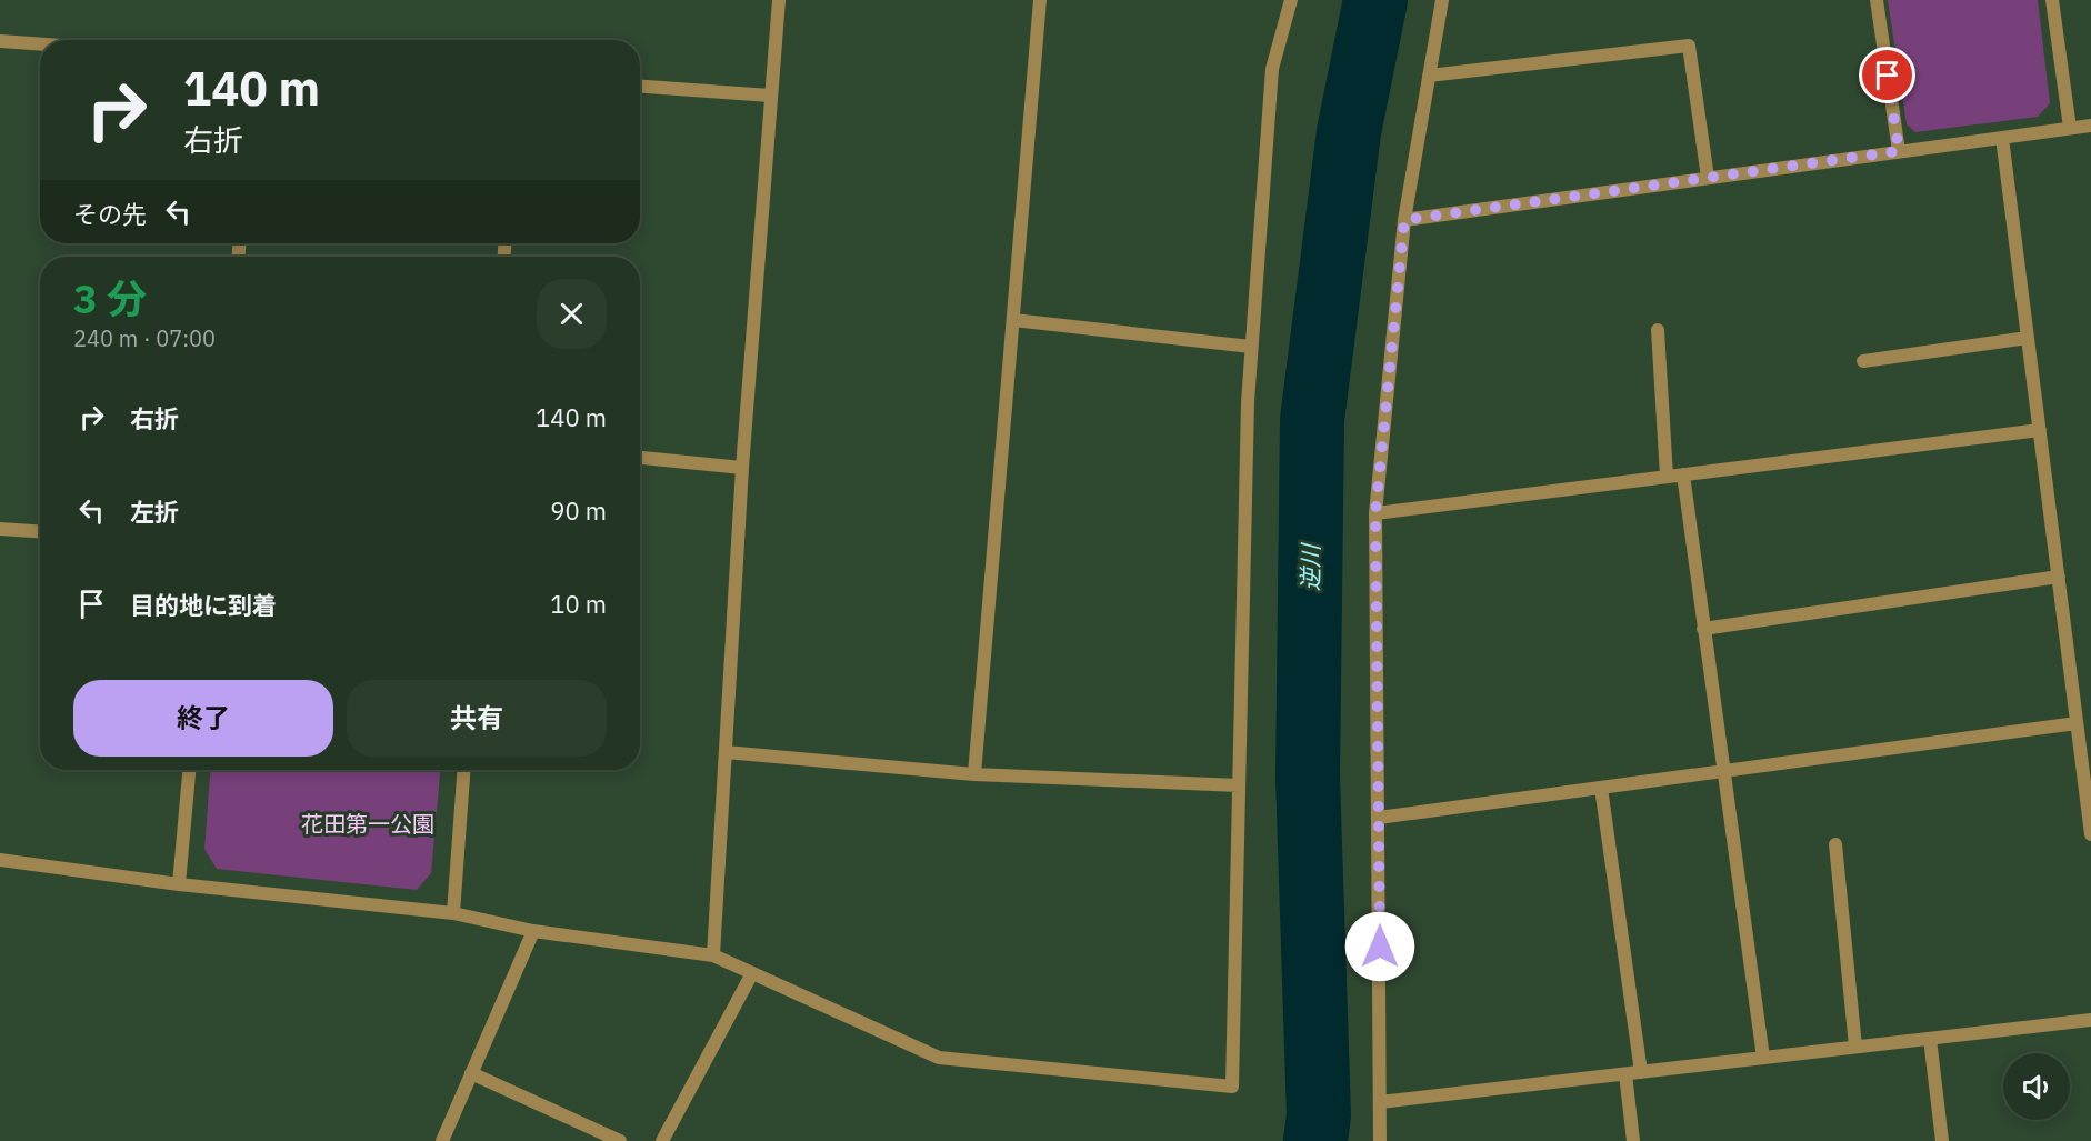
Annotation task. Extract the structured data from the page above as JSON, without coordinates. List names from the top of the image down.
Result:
{
  "water": ["逆川"],
  "parks": ["花田第一公園"],
  "page": {
    "turn": ["140 m", "右折"],
    "then": "その先",
    "heading": ["3 分", "240 m · 07:00"],
    "list": [
      {
        "name": "右折",
        "value": "140 m"
      },
      {
        "name": "左折",
        "value": "90 m"
      },
      {
        "name": "目的地に到着",
        "value": "10 m"
      }
    ],
    "buttons": ["終了", "共有"]
  }
}
